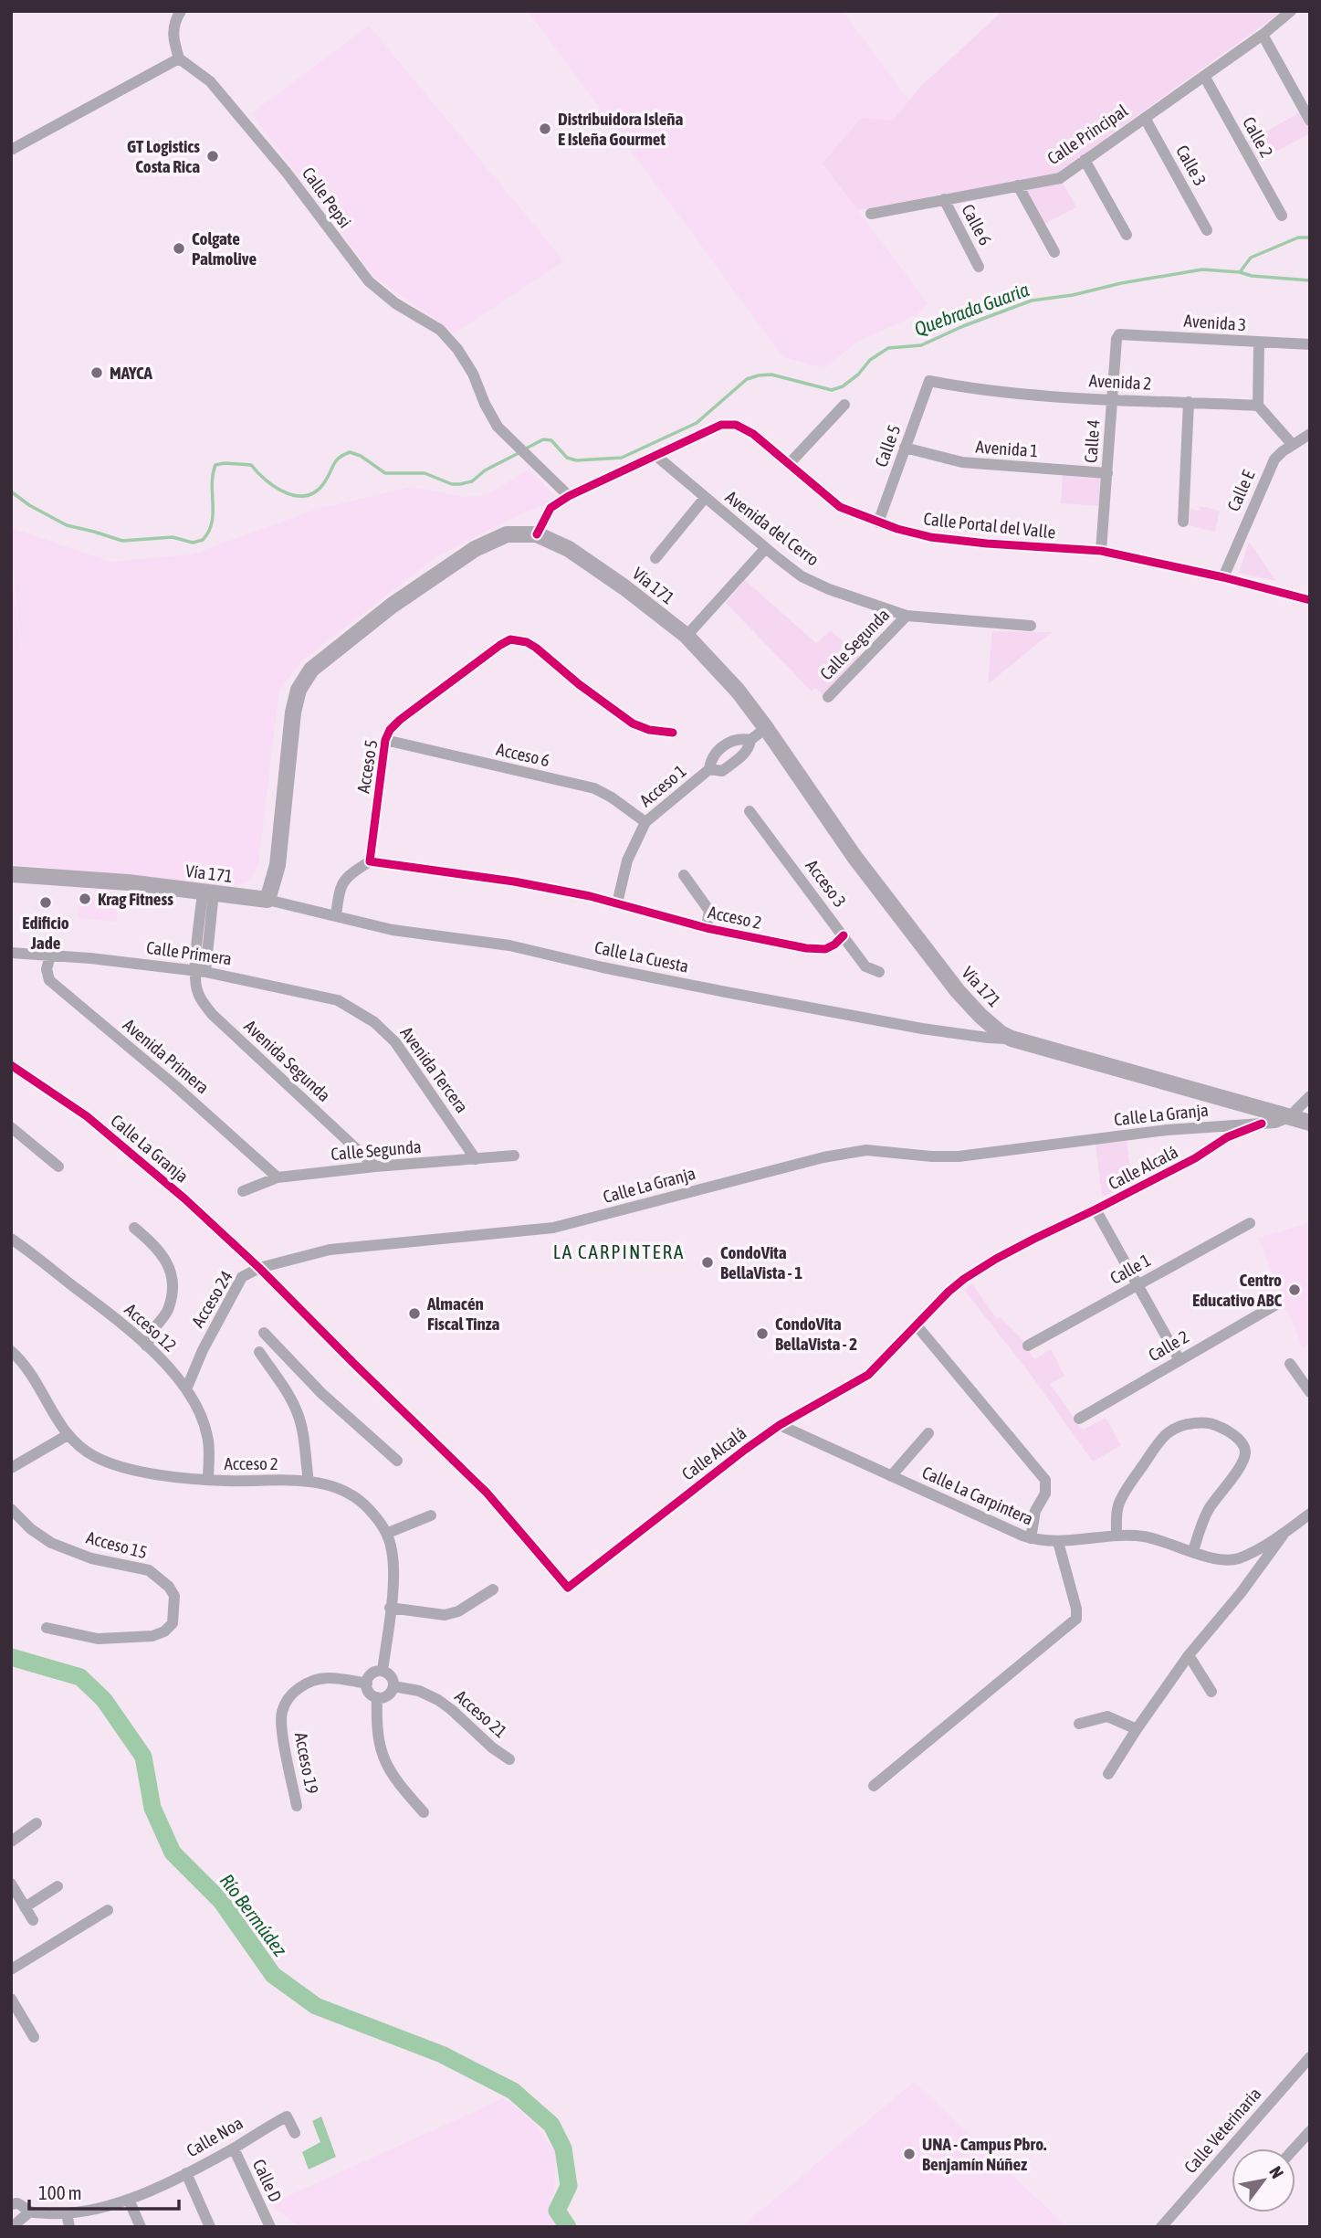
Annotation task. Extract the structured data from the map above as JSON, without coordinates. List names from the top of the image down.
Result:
{
  "streets": {
    "main road": ["Vía 171"],
    "street": [
      "Calle Principal",
      "Calle 2",
      "Calle 3",
      "Calle Pepsi",
      "Calle 6",
      "Avenida 3",
      "Avenida 2",
      "Calle 4",
      "Calle 5",
      "Avenida 1",
      "Calle E",
      "Calle Portal del Valle",
      "Avenida del Cerro",
      "Calle Segunda",
      "Acceso 6",
      "Acceso 5",
      "Acceso 1",
      "Acceso 3",
      "Acceso 2",
      "Calle Primera",
      "Calle La Cuesta",
      "Avenida Primera",
      "Avenida Segunda",
      "Avenida Tercera",
      "Calle La Granja",
      "Calle Alcalá",
      "Calle 1",
      "Acceso 24",
      "Acceso 12",
      "Calle La Carpintera",
      "Acceso 15",
      "Acceso 21",
      "Acceso 19",
      "Calle Veterinaria",
      "Calle Noa",
      "Calle D"
    ]
  },
  "crossings": [
    ["Calle Principal", "Calle 2"],
    ["Calle Principal", "Calle 3"],
    ["Calle Principal", "Calle 6"],
    ["Calle Pepsi", "Calle Portal del Valle"],
    ["Avenida 3", "Calle 4"],
    ["Avenida 2", "Calle 4"],
    ["Avenida 2", "Calle 5"],
    ["Calle 4", "Avenida 1"],
    ["Calle 4", "Calle Portal del Valle"],
    ["Calle 5", "Avenida 1"],
    ["Calle 5", "Calle Portal del Valle"],
    ["Calle E", "Calle Portal del Valle"],
    ["Calle Portal del Valle", "Avenida del Cerro"],
    ["Calle Portal del Valle", "Vía 171"],
    ["Avenida del Cerro", "Calle Segunda"],
    ["Vía 171", "Acceso 1"],
    ["Vía 171", "Calle La Cuesta"],
    ["Vía 171", "Calle La Granja"],
    ["Calle Segunda", "Avenida Primera"],
    ["Calle Segunda", "Avenida Segunda"],
    ["Calle Segunda", "Avenida Tercera"],
    ["Acceso 6", "Acceso 5"],
    ["Acceso 6", "Acceso 1"],
    ["Acceso 1", "Acceso 2"],
    ["Acceso 3", "Acceso 2"],
    ["Acceso 2", "Acceso 12"],
    ["Calle Primera", "Avenida Primera"],
    ["Calle Primera", "Avenida Segunda"],
    ["Calle Primera", "Avenida Tercera"],
    ["Calle La Granja", "Calle Alcalá"],
    ["Calle La Granja", "Acceso 24"],
    ["Calle Alcalá", "Acceso 24"],
    ["Calle Alcalá", "Calle La Carpintera"],
    ["Acceso 24", "Acceso 12"],
    ["Acceso 21", "Acceso 19"],
    ["Calle Noa", "Calle D"]
  ],
  "districts": ["LA CARPINTERA"],
  "water": ["Quebrada Guaria", "Río Bermúdez"],
  "places": [
    "Distribuidora Isleña E Isleña Gourmet",
    "GT Logistics Costa Rica",
    "Colgate Palmolive",
    "MAYCA",
    "Krag Fitness",
    "Edificio Jade",
    "CondoVita BellaVista - 1",
    "Centro Educativo ABC",
    "Almacén Fiscal Tinza",
    "CondoVita BellaVista - 2",
    "UNA - Campus Pbro. Benjamín Núñez"
  ],
  "scale_bar": "100 m",
  "north": "top right"
}
